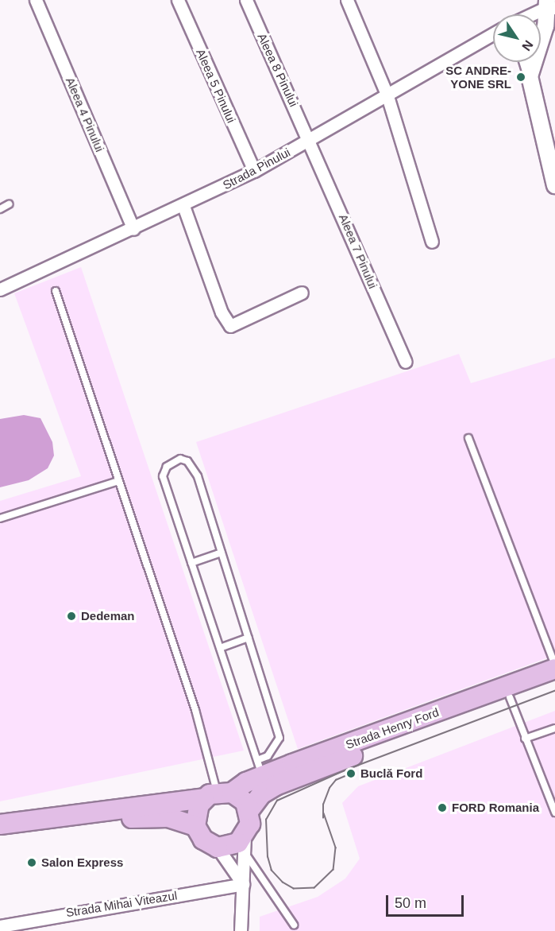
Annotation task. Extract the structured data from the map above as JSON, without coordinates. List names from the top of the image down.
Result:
{
  "streets": {
    "main road": ["Strada Henry Ford"],
    "street": [
      "Aleea 8 Pinului",
      "Aleea 5 Pinului",
      "Aleea 4 Pinului",
      "Strada Pinului",
      "Aleea 7 Pinului",
      "Strada Mihai Viteazul"
    ]
  },
  "crossings": [
    ["Aleea 8 Pinului", "Strada Pinului"],
    ["Aleea 8 Pinului", "Aleea 7 Pinului"],
    ["Aleea 5 Pinului", "Strada Pinului"],
    ["Aleea 4 Pinului", "Strada Pinului"],
    ["Strada Pinului", "Aleea 7 Pinului"]
  ],
  "places": [
    "SC ANDRE- YONE SRL",
    "Dedeman",
    "Buclă Ford",
    "FORD Romania",
    "Salon Express"
  ],
  "scale_bar": "50 m",
  "north": "bottom right"
}
